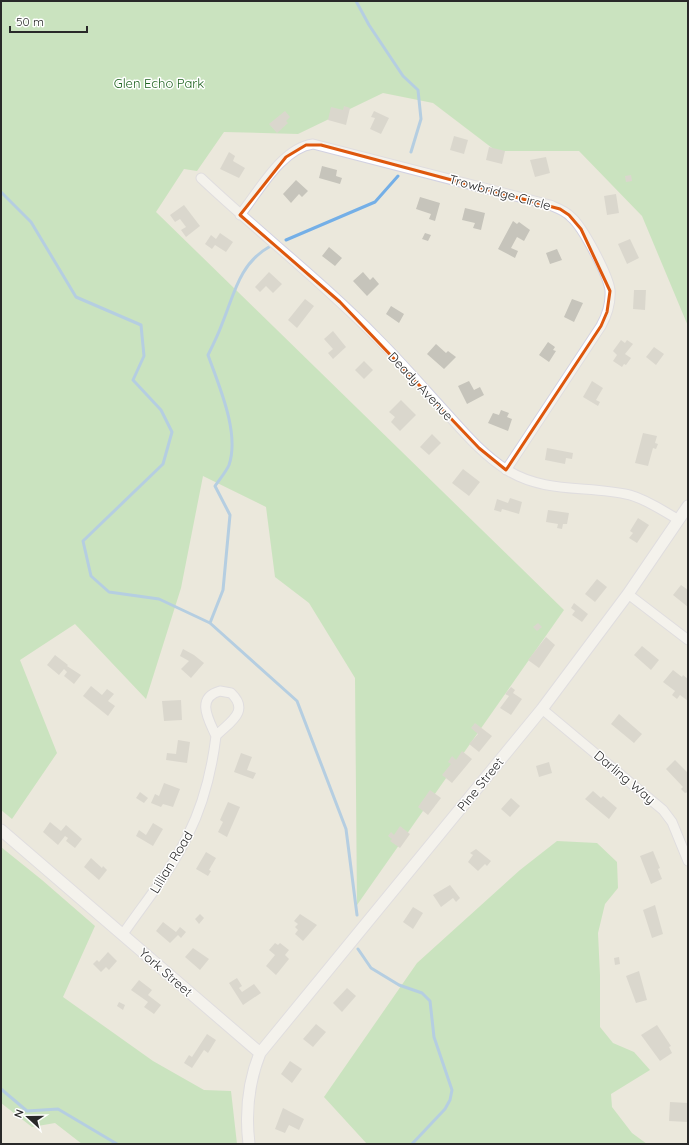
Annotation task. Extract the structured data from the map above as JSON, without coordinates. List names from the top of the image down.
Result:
{
  "streets": {
    "street": [
      "Trowbridge Circle",
      "Deady Avenue",
      "Darling Way",
      "Pine Street",
      "Lillian Road",
      "York Street"
    ]
  },
  "crossings": [
    ["Trowbridge Circle", "Deady Avenue"],
    ["Deady Avenue", "Pine Street"],
    ["Darling Way", "Pine Street"],
    ["Pine Street", "York Street"],
    ["Lillian Road", "York Street"]
  ],
  "parks": ["Glen Echo Park"],
  "scale_bar": "50 m",
  "north": "left"
}
